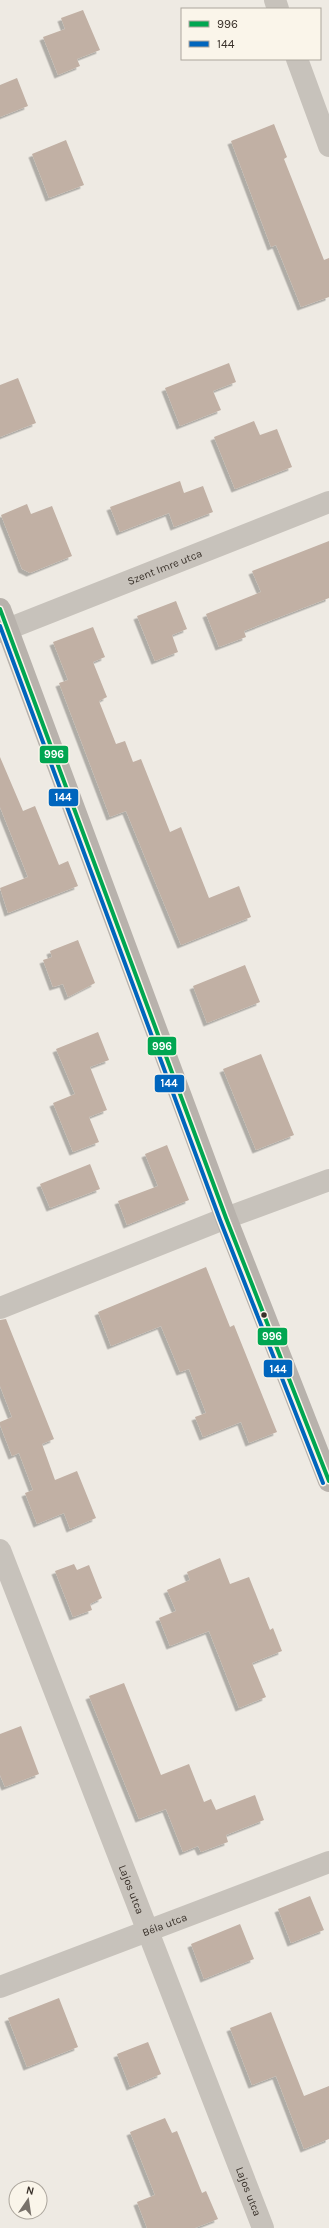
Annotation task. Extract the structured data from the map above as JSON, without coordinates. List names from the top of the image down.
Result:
{
  "streets": {
    "street": ["Szent Imre utca", "Lajos utca", "Béla utca"]
  },
  "crossings": [
    ["Lajos utca", "Béla utca"]
  ],
  "lines": ["transit line 996", "transit line 144"],
  "legend": ["996", "144"],
  "north": "top"
}
